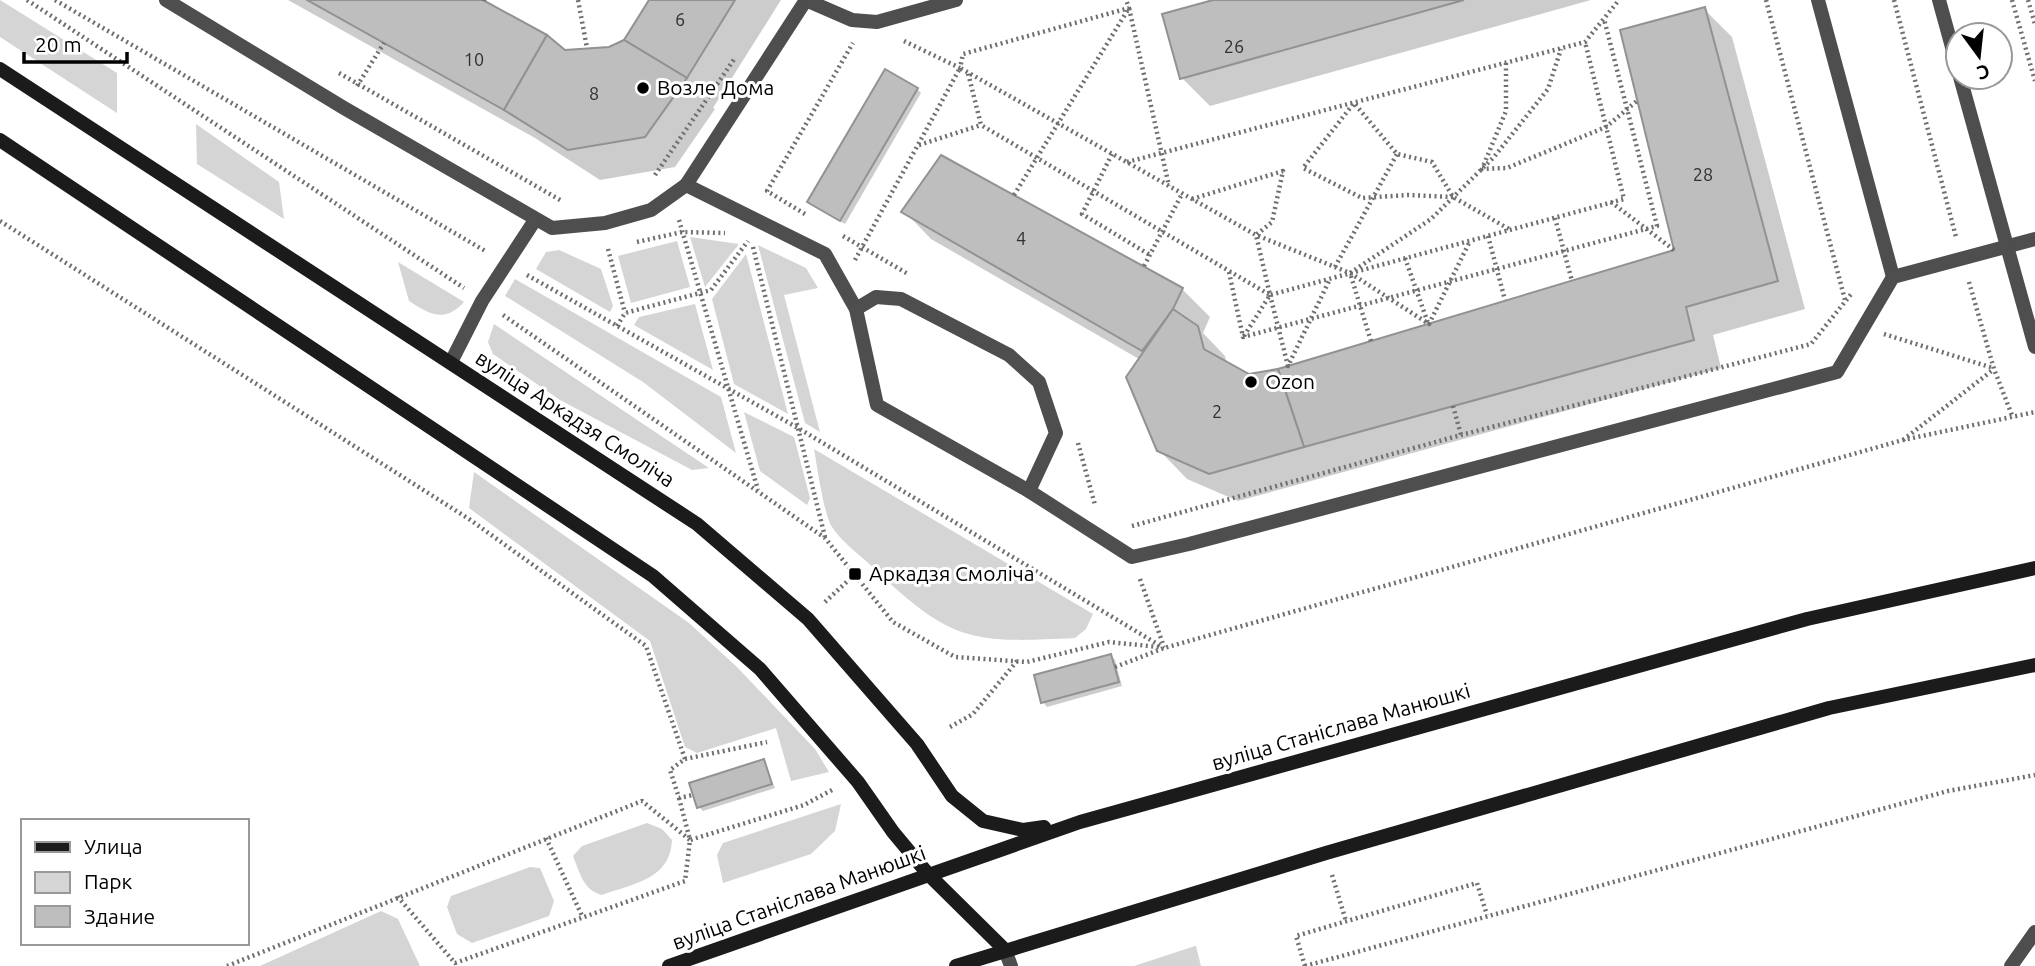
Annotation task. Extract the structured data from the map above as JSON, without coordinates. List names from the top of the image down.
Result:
{
  "streets": {
    "main road": ["вуліца Аркадзя Смоліча", "вуліца Станіслава Манюшкі"]
  },
  "crossings": [
    ["вуліца Аркадзя Смоліча", "вуліца Станіслава Манюшкі"]
  ],
  "places": {
    "other": ["Возле Дома", "Ozon"],
    "transit": ["Аркадзя Смоліча"]
  },
  "house_numbers": [
    "6",
    "26",
    "10",
    "8",
    "28",
    "4",
    "2"
  ],
  "legend": ["Улица", "Парк", "Здание"],
  "scale_bar": "20 m",
  "north": "bottom"
}
